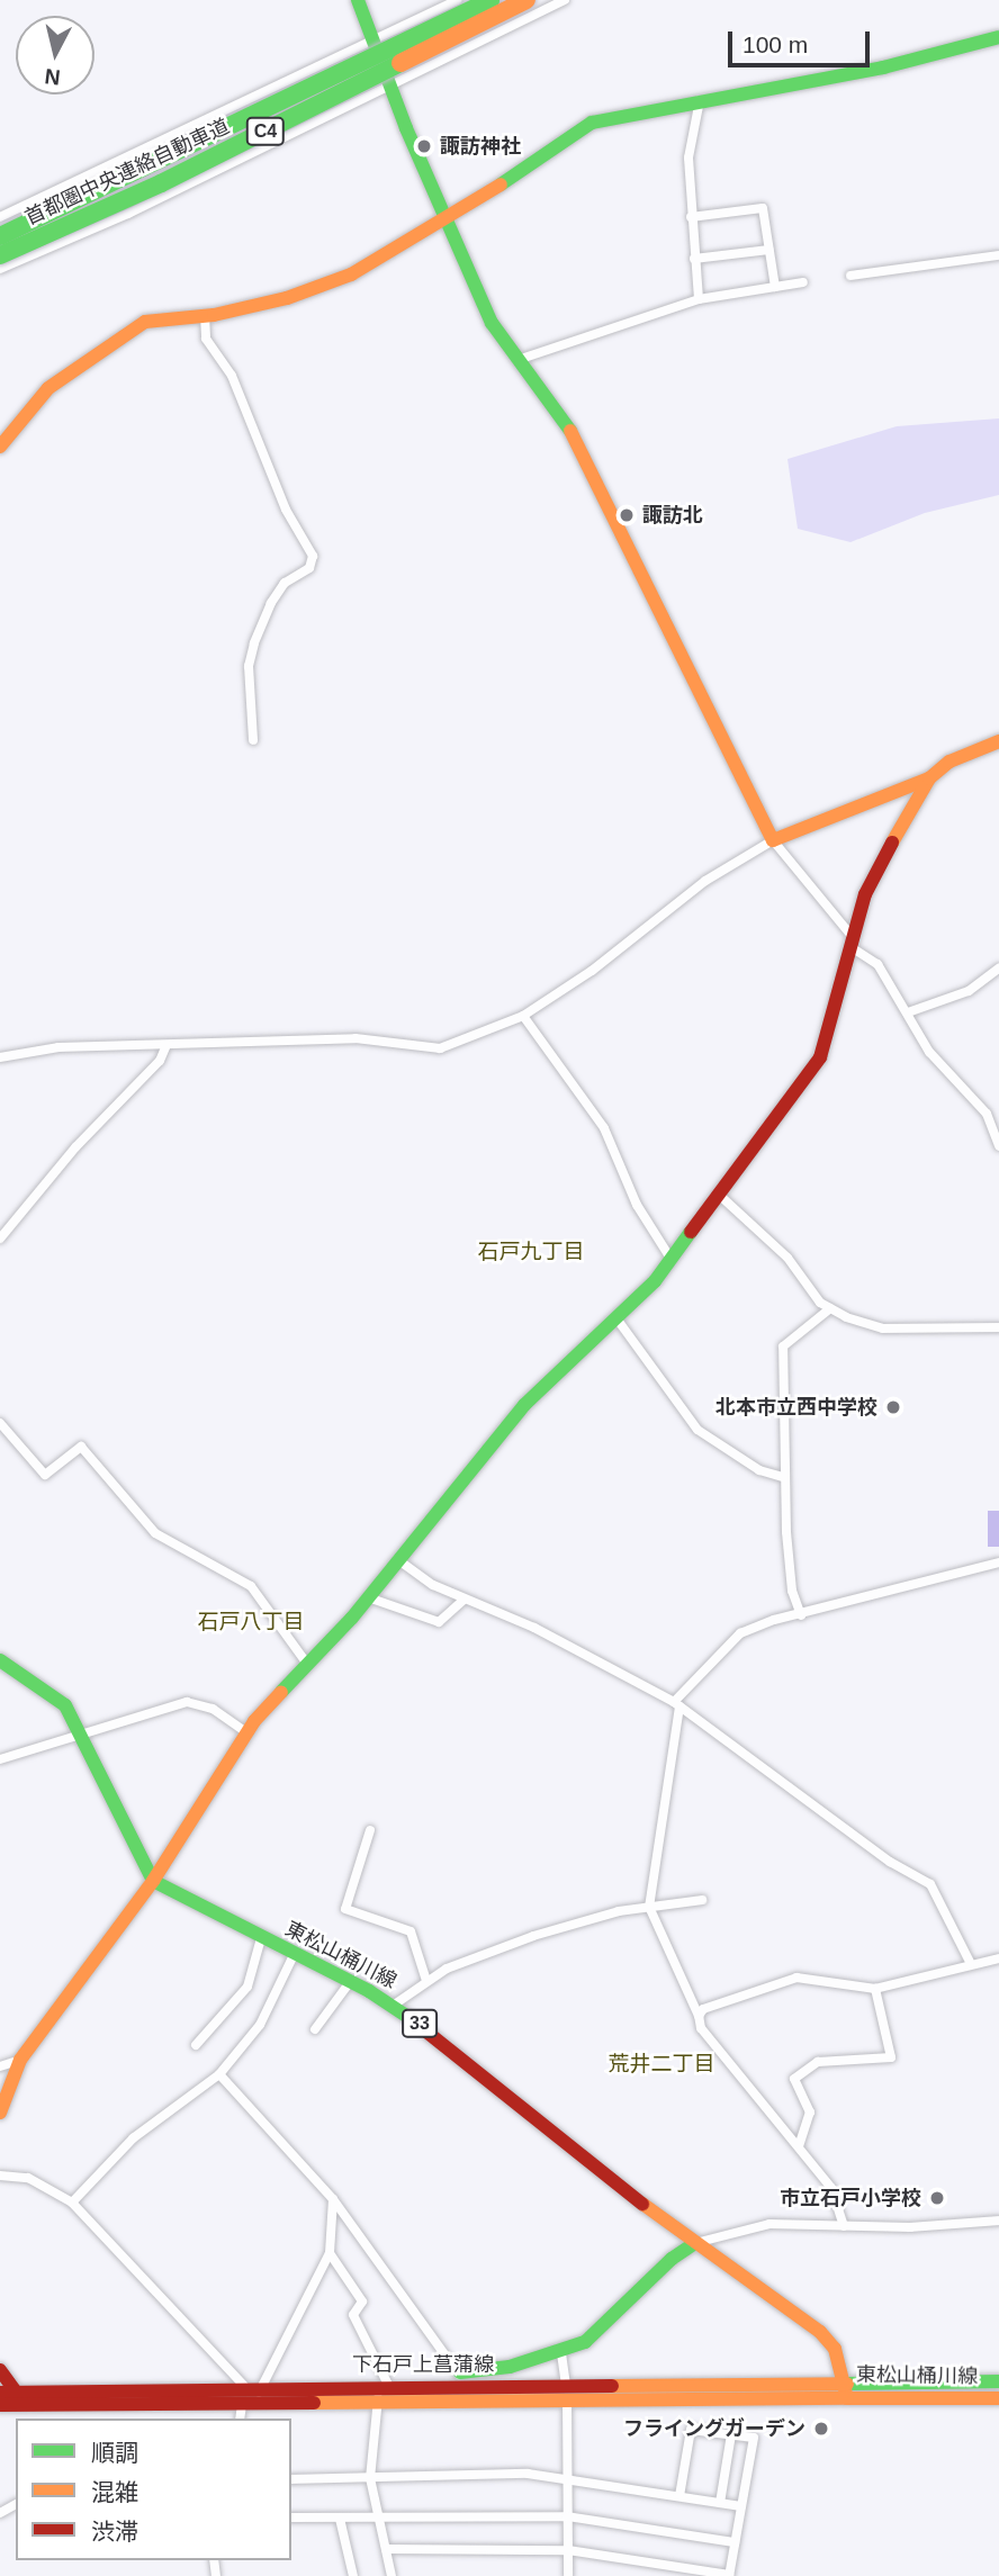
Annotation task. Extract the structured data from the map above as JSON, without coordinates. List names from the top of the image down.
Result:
{
  "streets": {
    "main road": [
      "C4",
      "首都圏中央連絡自動車道",
      "東松山桶川線",
      "33",
      "下石戸上菖蒲線"
    ]
  },
  "crossings": [
    ["東松山桶川線", "下石戸上菖蒲線"]
  ],
  "districts": ["石戸九丁目", "石戸八丁目", "荒井二丁目"],
  "places": [
    "諏訪神社",
    "諏訪北",
    "北本市立西中学校",
    "市立石戸小学校",
    "フライングガーデン"
  ],
  "legend": ["順調", "混雑", "渋滞"],
  "scale_bar": "100 m",
  "north": "bottom"
}
